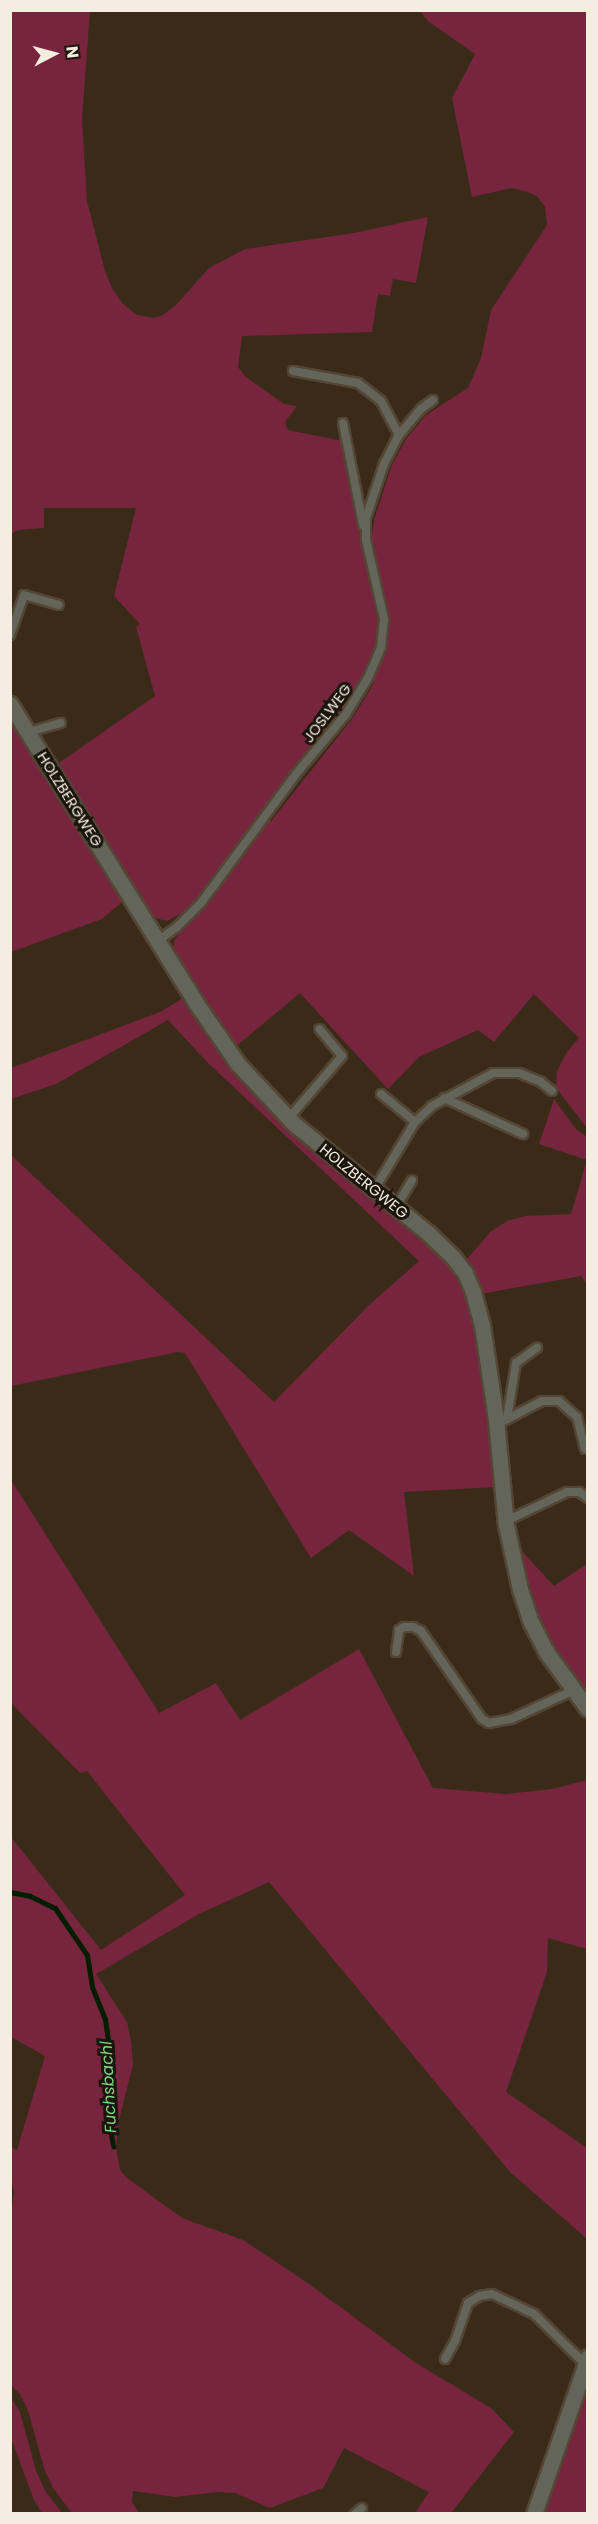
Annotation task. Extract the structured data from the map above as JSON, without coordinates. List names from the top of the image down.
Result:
{
  "streets": {
    "street": ["HOLZBERGWEG"],
    "lane": ["JOSLWEG"]
  },
  "crossings": [
    ["JOSLWEG", "HOLZBERGWEG"]
  ],
  "water": ["Fuchsbachl"],
  "north": "right"
}
